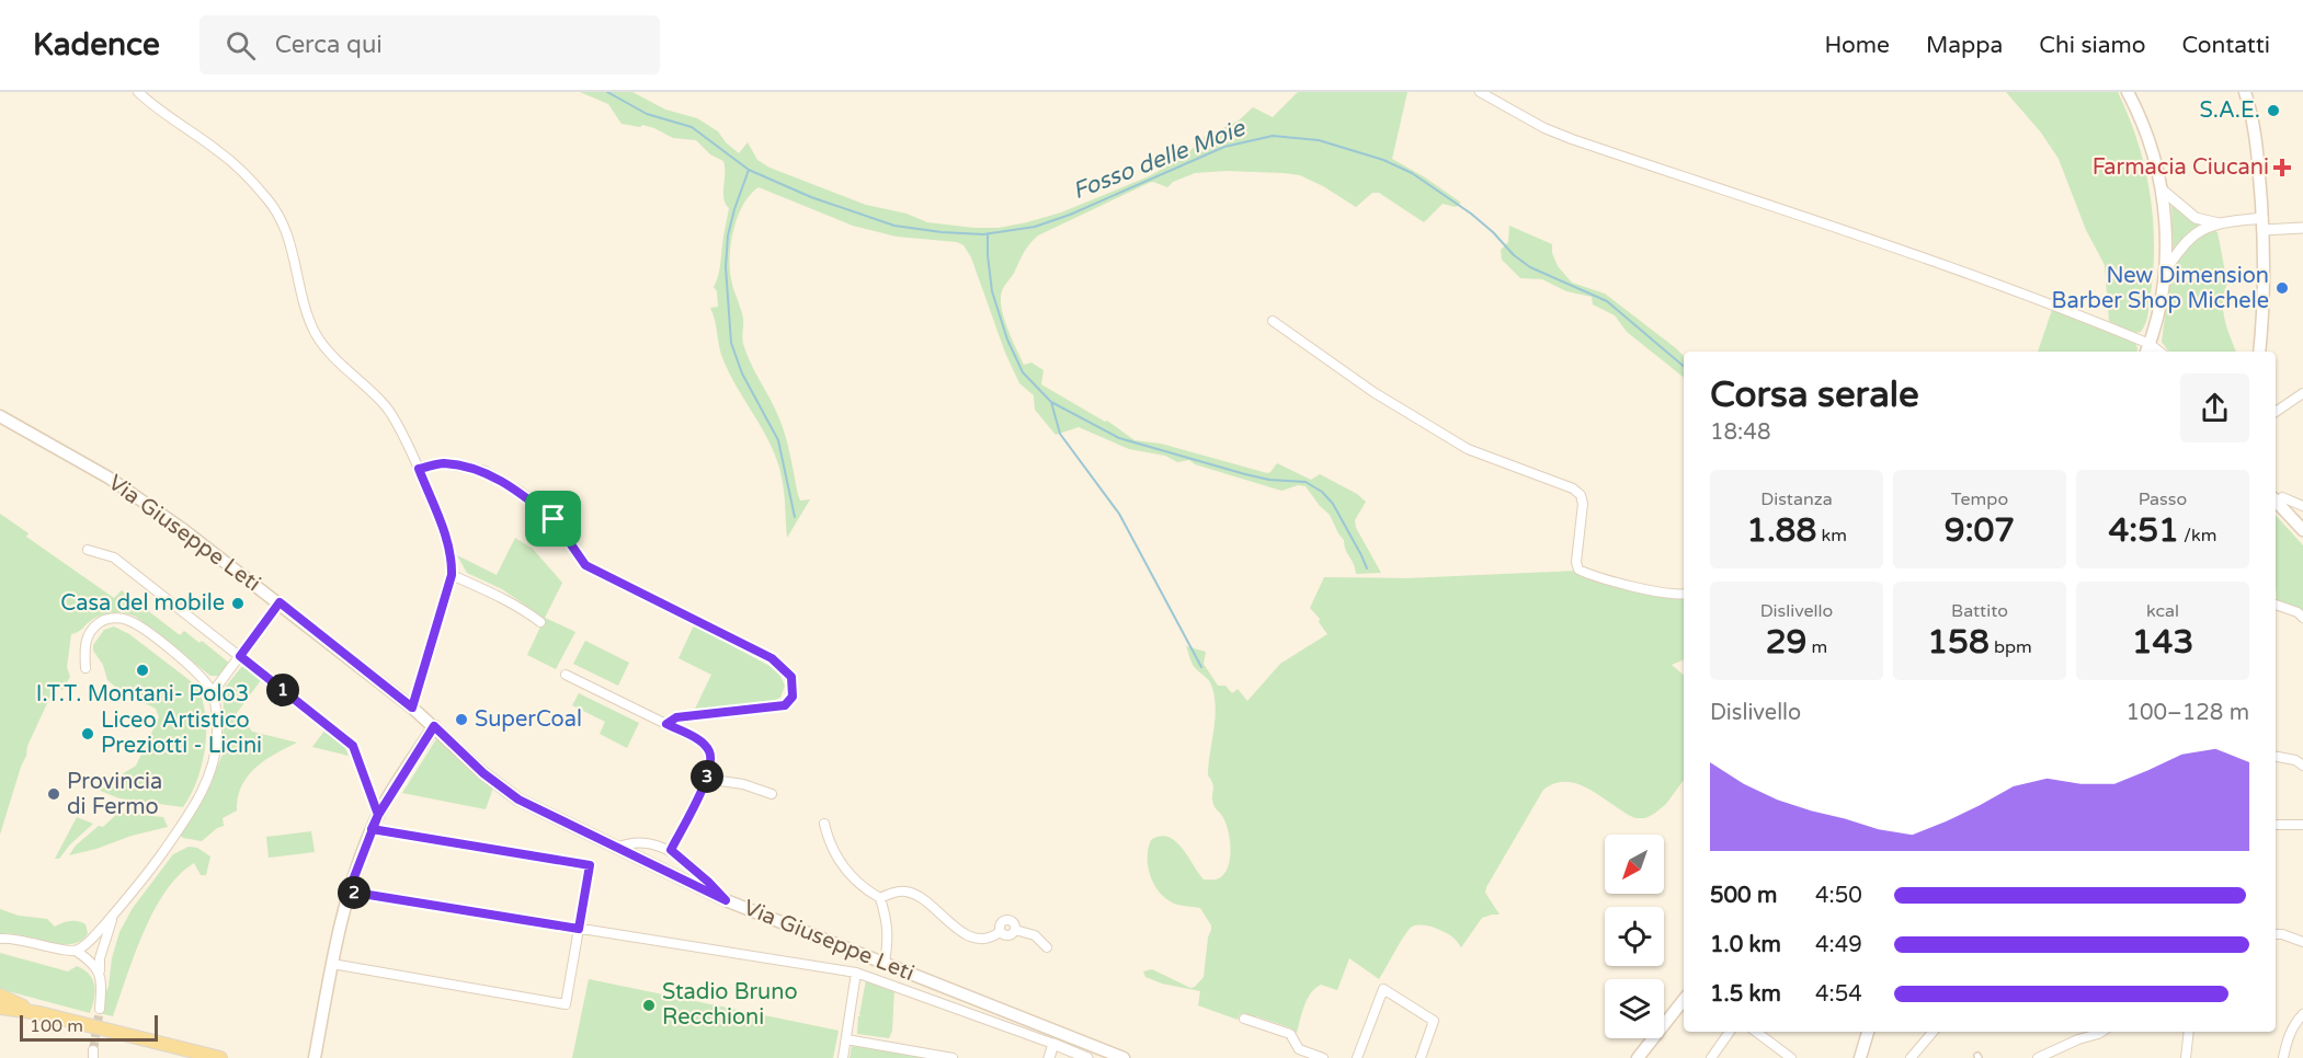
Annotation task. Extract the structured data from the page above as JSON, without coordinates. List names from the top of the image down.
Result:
{
  "streets": {
    "main road": ["Via Giuseppe Leti"]
  },
  "water": ["Fosso delle Moie"],
  "places": {
    "other": [
      "S.A.E.",
      "New Dimension Barber Shop Michele",
      "Casa del mobile",
      "I.T.T. Montani- Polo3",
      "SuperCoal",
      "Liceo Artistico Preziotti - Licini",
      "Provincia di Fermo",
      "Stadio Bruno Recchioni"
    ],
    "health": ["Farmacia Ciucani"]
  },
  "scale_bar": "100 m",
  "north": "bottom left",
  "page": {
    "header": "Kadence",
    "search": "Cerca qui",
    "nav": [
      "Home",
      "Mappa",
      "Chi siamo",
      "Contatti"
    ],
    "heading": ["Corsa serale", "18:48"],
    "stats": [
      ["Distanza", "1.88 km"],
      ["Tempo", "9:07"],
      ["Passo", "4:51 /km"],
      ["Dislivello", "29 m"],
      ["Battito", "158 bpm"],
      ["kcal", "143"]
    ],
    "pins": ["1", "3", "2"],
    "chart": ["Dislivello", "100–128 m"],
    "list": [
      {
        "name": "500 m",
        "note": "4:50"
      },
      {
        "name": "1.0 km",
        "note": "4:49"
      },
      {
        "name": "1.5 km",
        "note": "4:54"
      }
    ],
    "scale": "100 m"
  }
}
